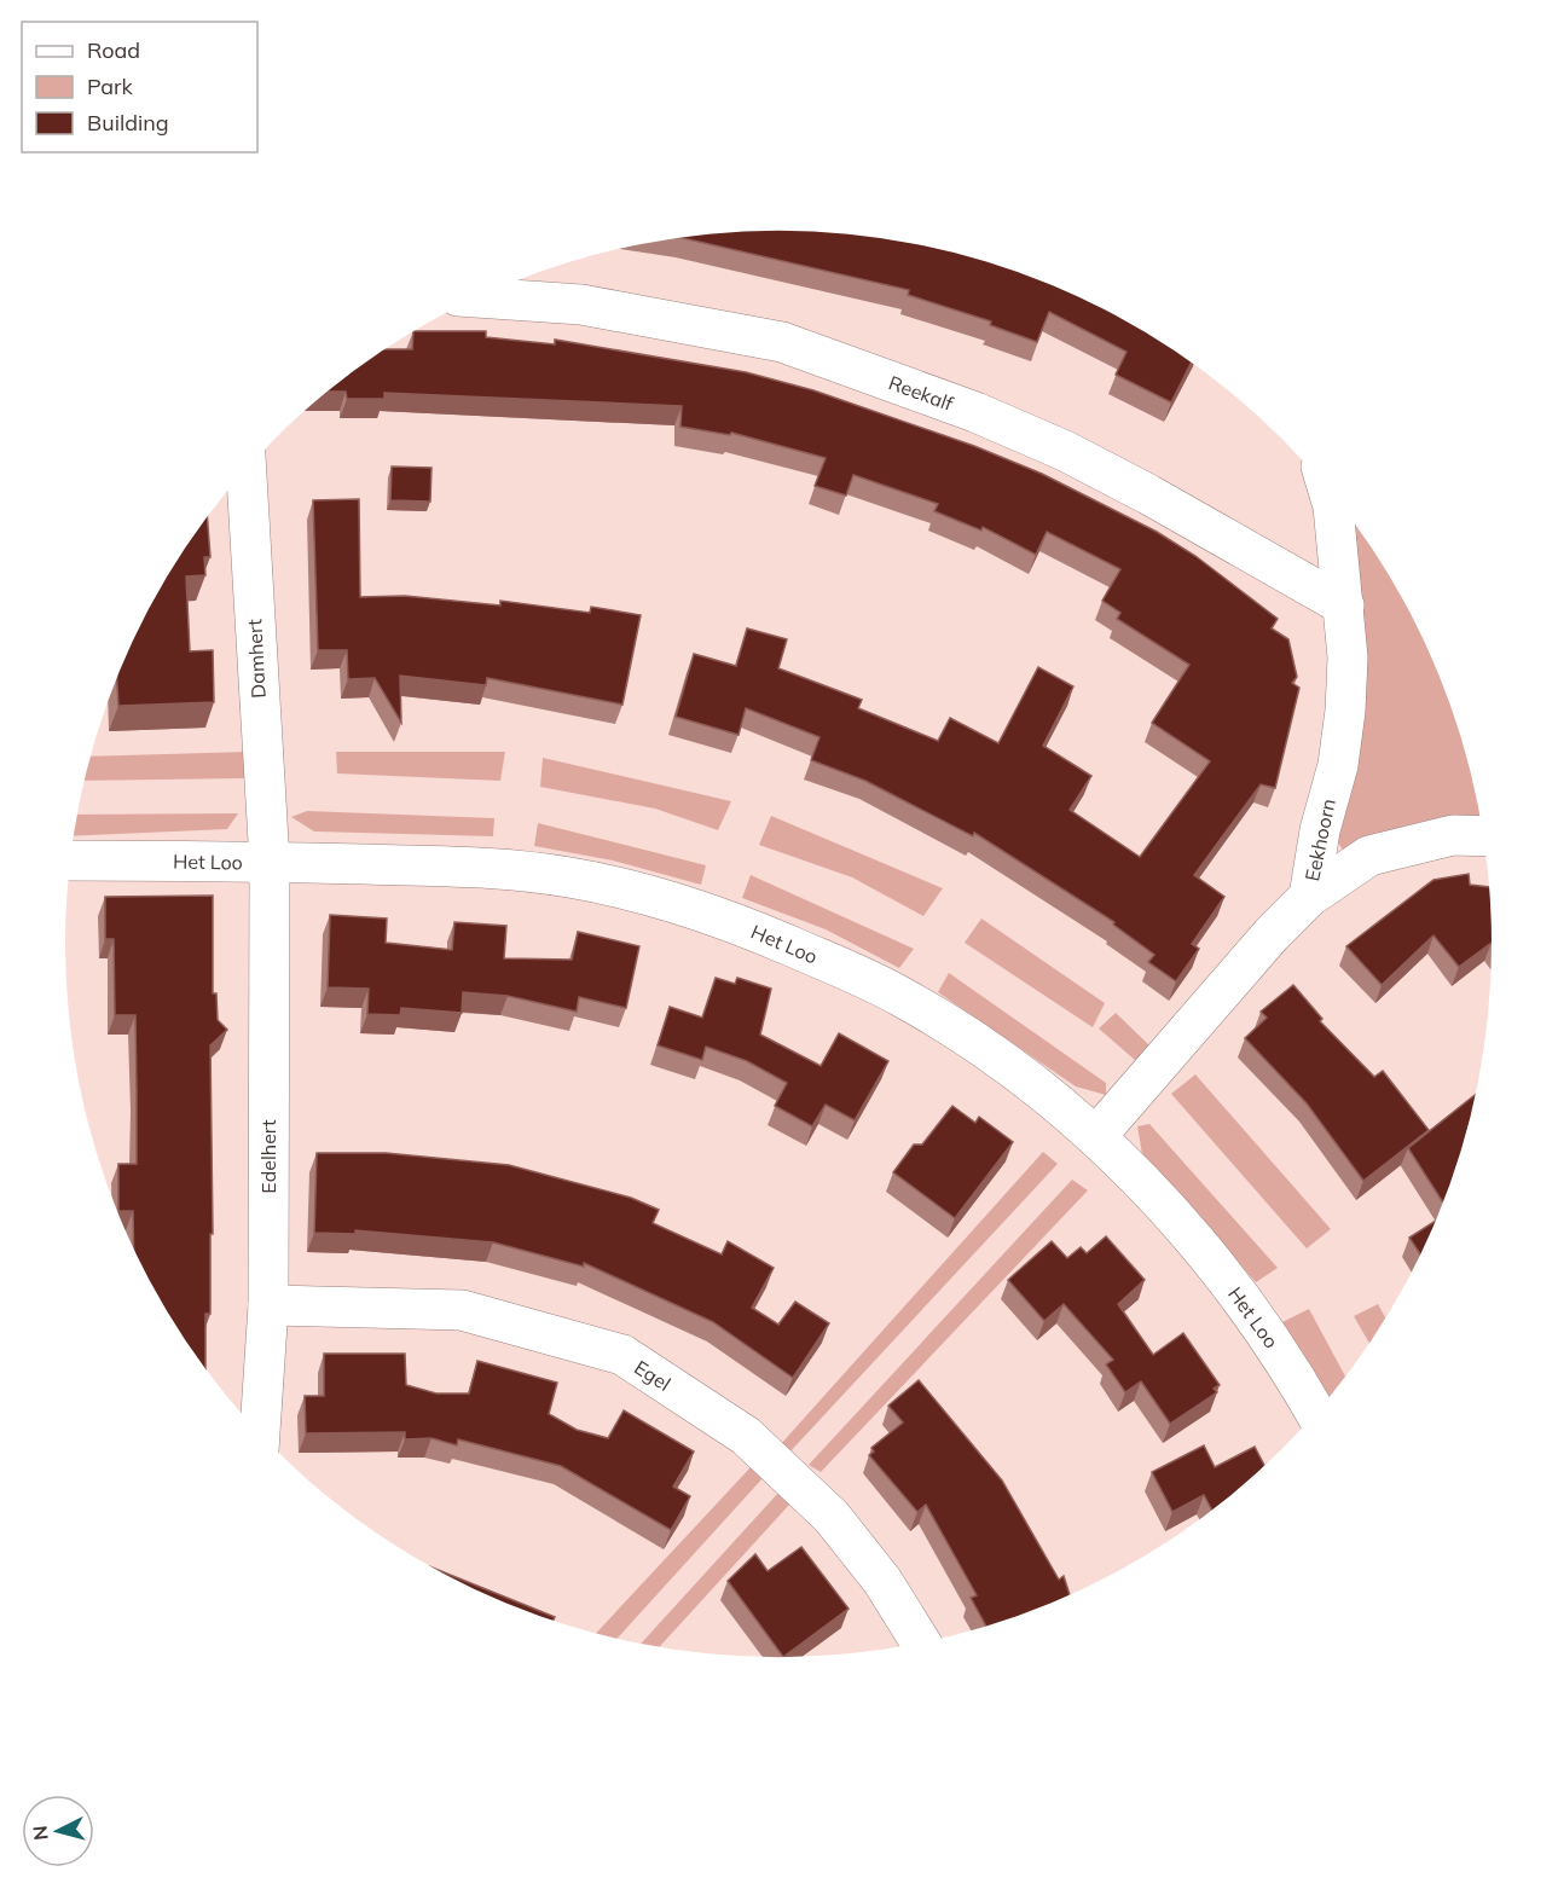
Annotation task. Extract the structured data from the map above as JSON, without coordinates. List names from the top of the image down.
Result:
{
  "streets": {
    "street": [
      "Reekalf",
      "Damhert",
      "Eekhoorn",
      "Het Loo",
      "Edelhert",
      "Egel"
    ]
  },
  "crossings": [
    ["Reekalf", "Eekhoorn"],
    ["Damhert", "Het Loo"],
    ["Damhert", "Edelhert"],
    ["Eekhoorn", "Het Loo"],
    ["Het Loo", "Edelhert"],
    ["Edelhert", "Egel"]
  ],
  "legend": ["Road", "Park", "Building"],
  "north": "left"
}
